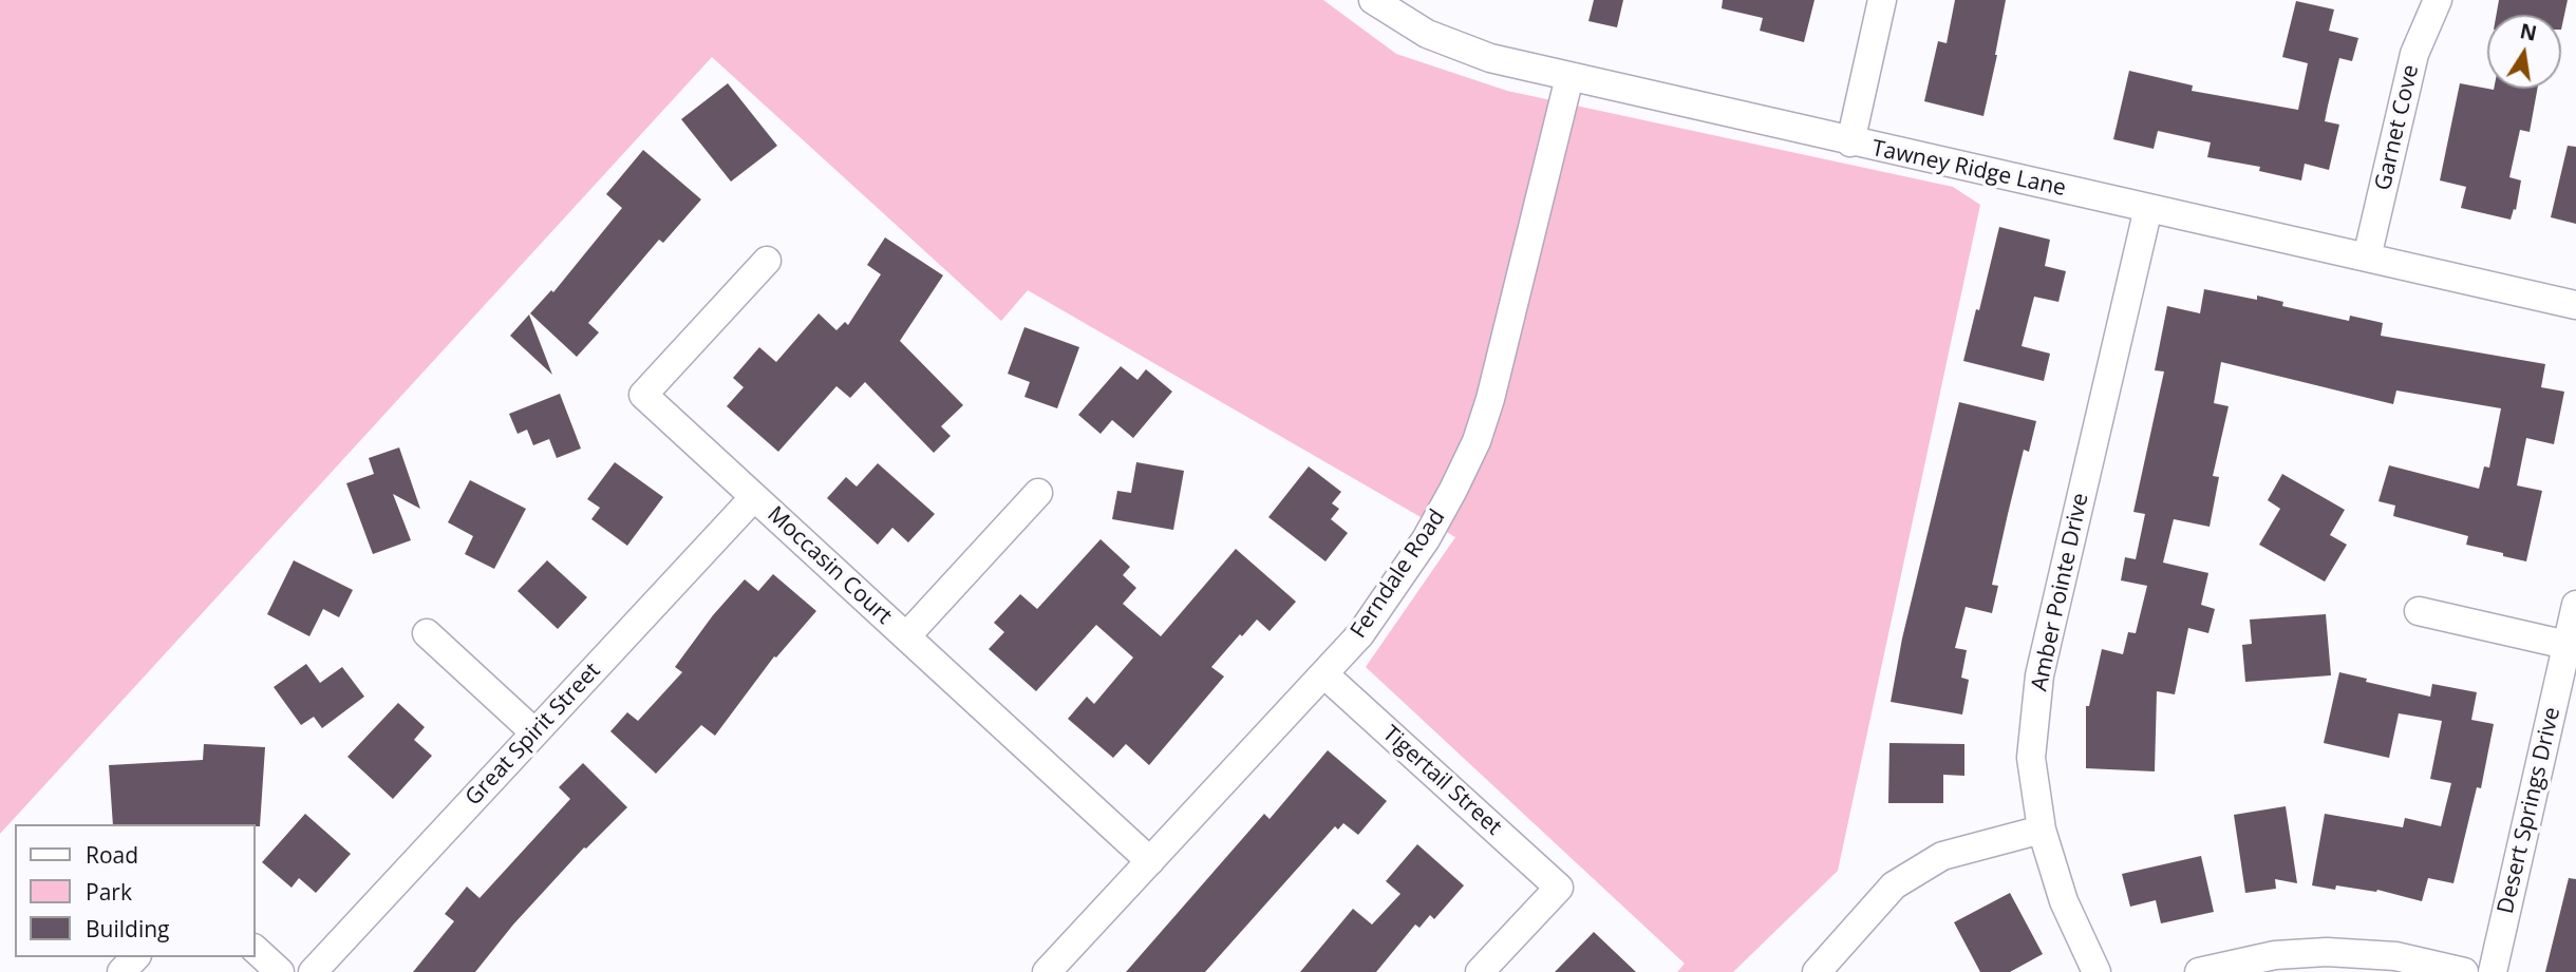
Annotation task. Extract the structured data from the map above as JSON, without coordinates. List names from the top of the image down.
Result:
{
  "streets": {
    "street": [
      "Garnet Cove",
      "Tawney Ridge Lane",
      "Moccasin Court",
      "Ferndale Road",
      "Amber Pointe Drive",
      "Great Spirit Street",
      "Tigertail Street",
      "Desert Springs Drive"
    ]
  },
  "crossings": [
    ["Garnet Cove", "Tawney Ridge Lane"],
    ["Tawney Ridge Lane", "Ferndale Road"],
    ["Tawney Ridge Lane", "Amber Pointe Drive"],
    ["Moccasin Court", "Ferndale Road"],
    ["Moccasin Court", "Great Spirit Street"],
    ["Ferndale Road", "Tigertail Street"]
  ],
  "legend": ["Road", "Park", "Building"],
  "north": "top"
}
